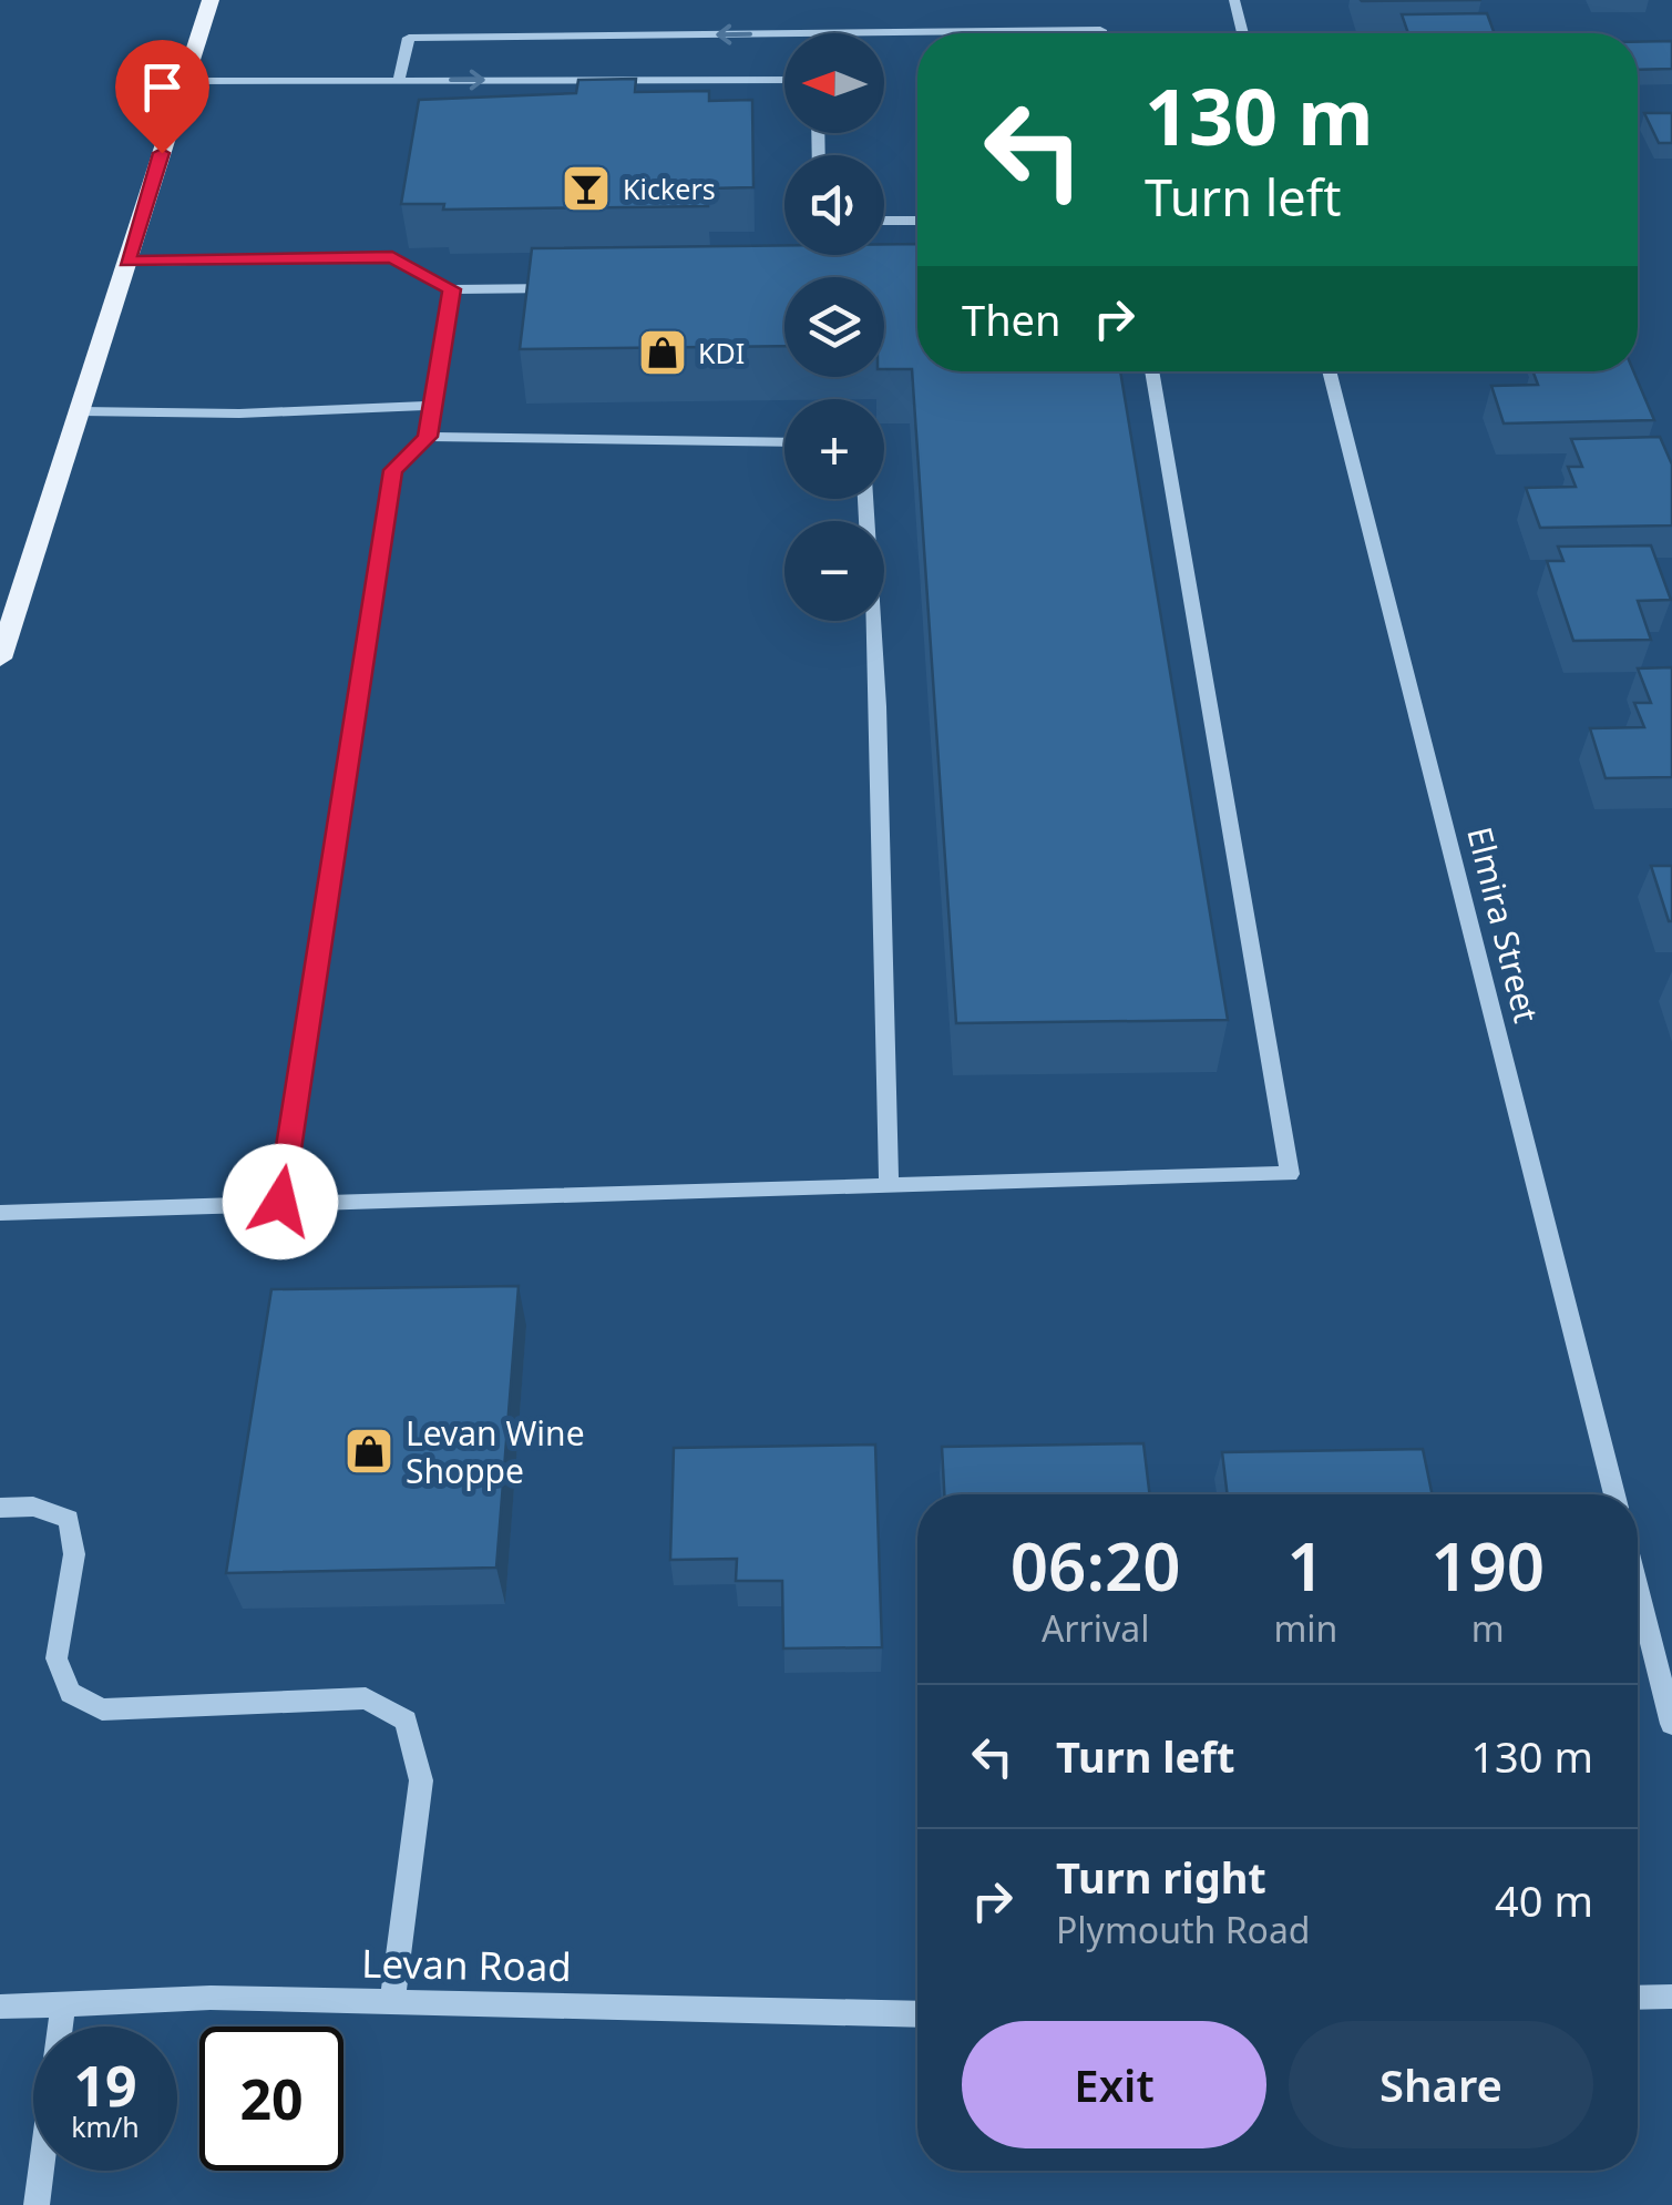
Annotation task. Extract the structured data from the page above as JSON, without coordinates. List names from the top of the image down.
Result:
{
  "streets": {
    "street": ["Elmira Street", "Levan Road"]
  },
  "places": {
    "bar": ["Kickers"],
    "shop": ["KDI", "Levan Wine Shoppe"]
  },
  "north": "left",
  "page": {
    "map_buttons": ["+", "−"],
    "turn": ["130 m", "Turn left"],
    "then": "Then",
    "eta": [
      "06:20",
      "Arrival",
      "1",
      "min",
      "190",
      "m"
    ],
    "list": [
      {
        "name": "Turn left",
        "value": "130 m"
      },
      {
        "name": "Turn right",
        "note": "Plymouth Road",
        "value": "40 m"
      }
    ],
    "buttons": ["Exit", "Share"],
    "speed": "19 km/h",
    "limit": "20"
  }
}
